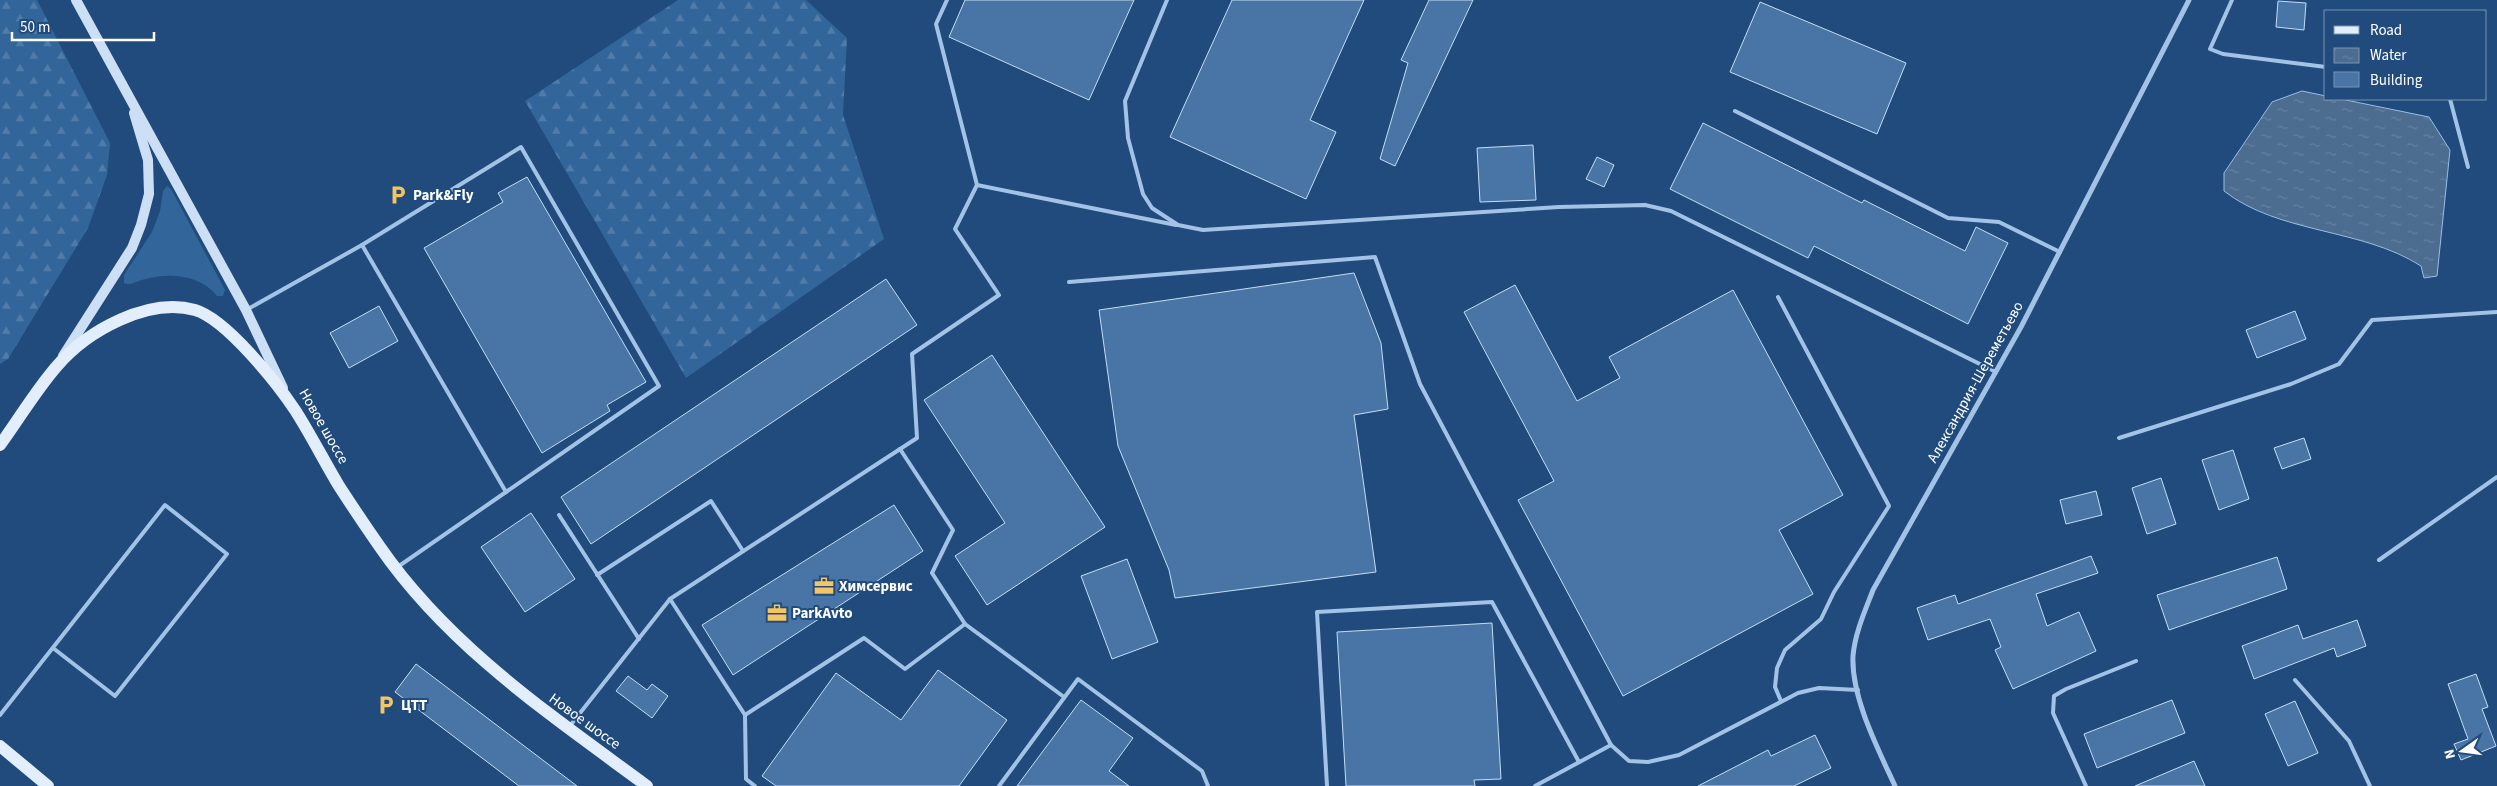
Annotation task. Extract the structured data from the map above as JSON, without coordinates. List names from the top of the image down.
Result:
{
  "streets": {
    "main road": ["Новое шоссе"],
    "street": ["Александрия-Шереметьево"]
  },
  "places": {
    "parking": ["Park&Fly", "ЦТТ"],
    "office": ["Химсервис", "ParkAvto"]
  },
  "legend": ["Road", "Water", "Building"],
  "scale_bar": "50 m",
  "north": "left"
}
